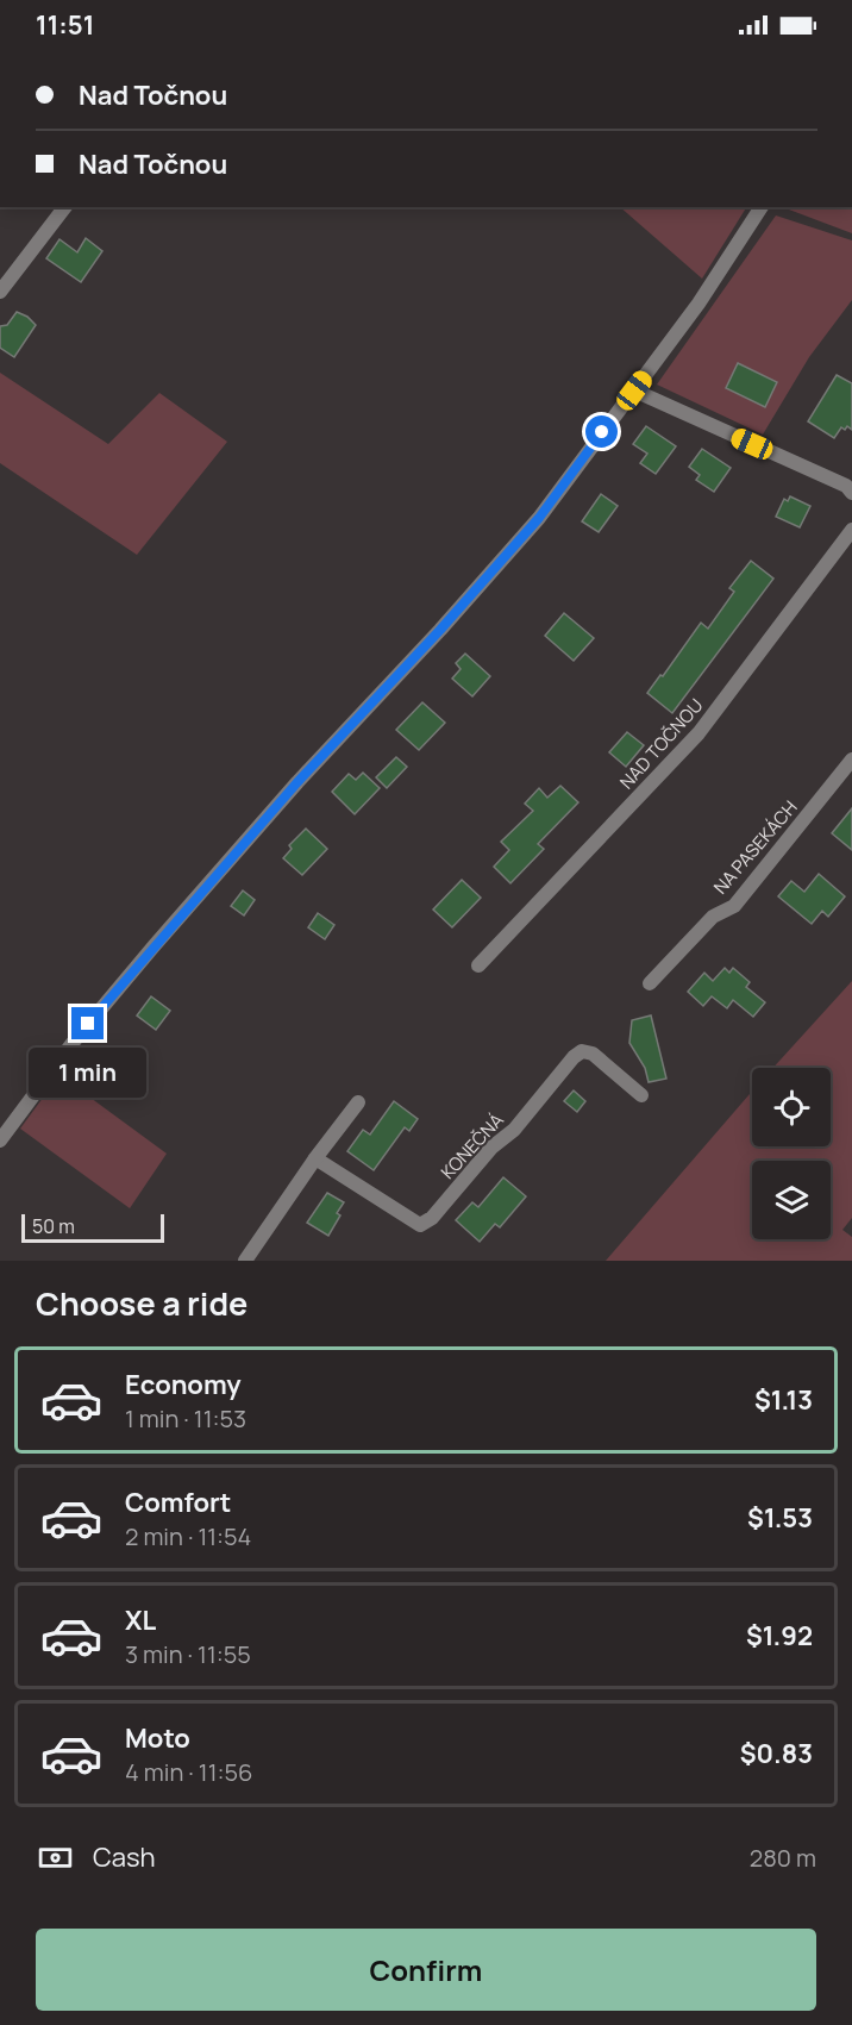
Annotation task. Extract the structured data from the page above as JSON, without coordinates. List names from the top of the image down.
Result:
{
  "streets": {
    "street": ["NAD TOČNOU", "NA PASEKÁCH", "KONEČNÁ"]
  },
  "scale_bar": "50 m",
  "page": {
    "status": "11:51",
    "banner": ["Nad Točnou", "Nad Točnou"],
    "bubble": "1 min",
    "scale": "50 m",
    "heading": "Choose a ride",
    "list": [
      {
        "name": "Economy",
        "note": "1 min · 11:53",
        "value": "$1.13"
      },
      {
        "name": "Comfort",
        "note": "2 min · 11:54",
        "value": "$1.53"
      },
      {
        "name": "XL",
        "note": "3 min · 11:55",
        "value": "$1.92"
      },
      {
        "name": "Moto",
        "note": "4 min · 11:56",
        "value": "$0.83"
      }
    ],
    "pay": ["Cash", "280 m"],
    "buttons": "Confirm"
  }
}
